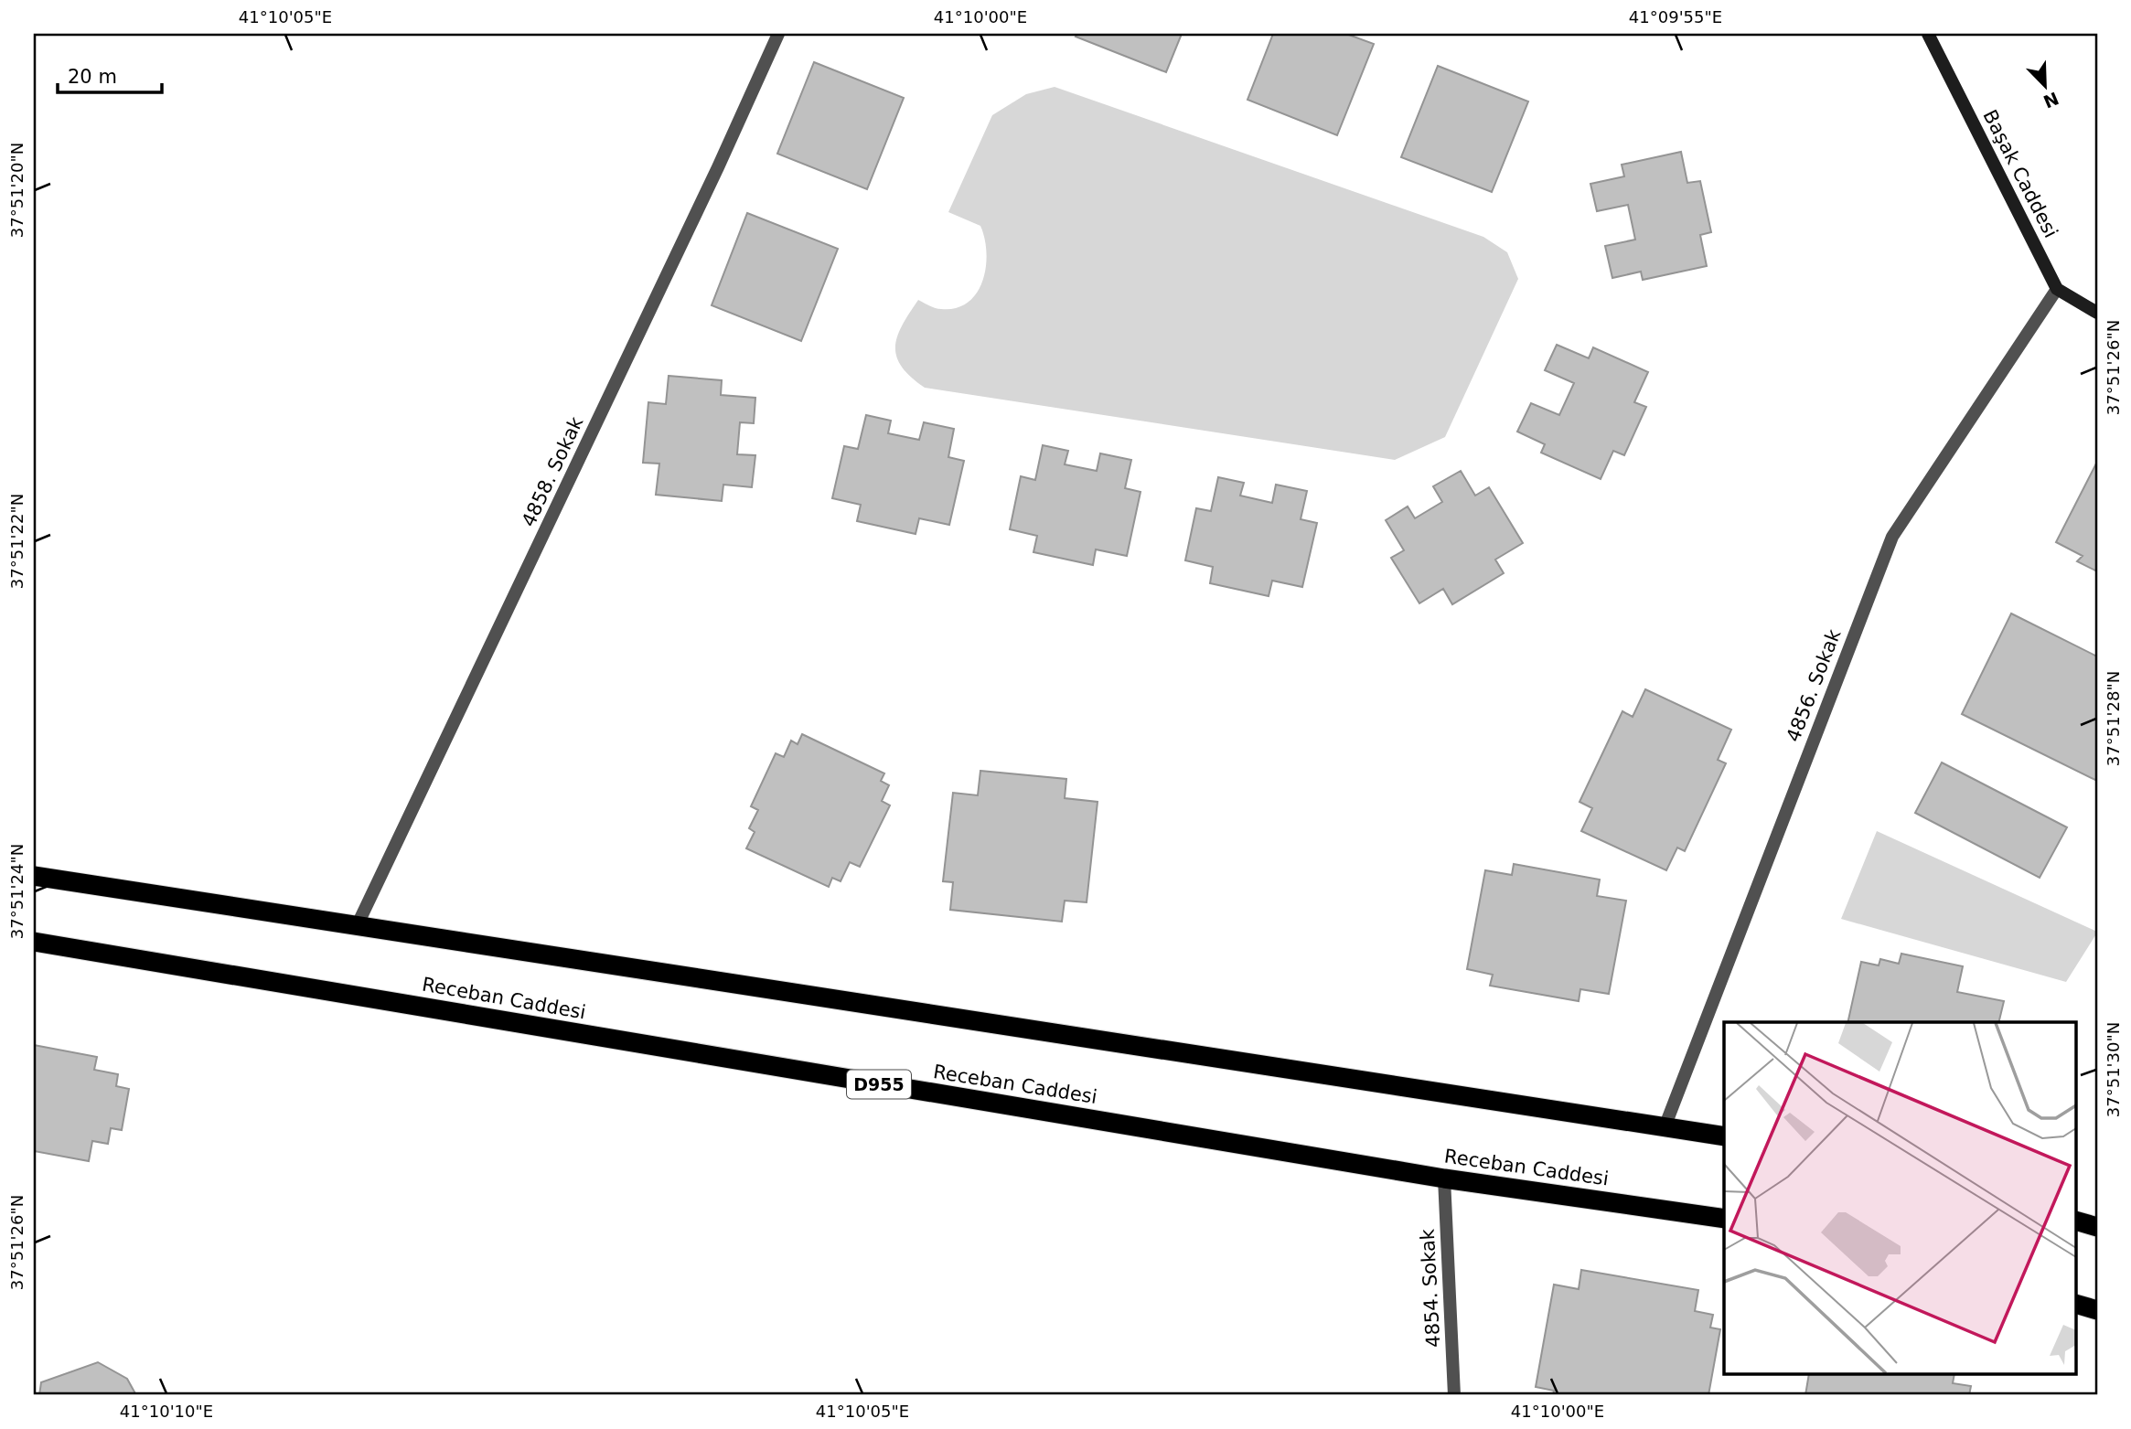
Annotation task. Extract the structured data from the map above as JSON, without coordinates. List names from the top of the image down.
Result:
{
  "streets": {
    "highway": ["Receban Caddesi", "D955"],
    "street": [
      "Başak Caddesi",
      "4858. Sokak",
      "4856. Sokak",
      "4854. Sokak"
    ]
  },
  "crossings": [
    ["Başak Caddesi", "4856. Sokak"],
    ["Receban Caddesi", "4854. Sokak"]
  ],
  "scale_bar": "20 m",
  "north": "bottom right",
  "coordinates": [
    "41°10'05\"E",
    "41°10'00\"E",
    "41°09'55\"E",
    "37°51'20\"N",
    "37°51'26\"N",
    "37°51'22\"N",
    "37°51'28\"N",
    "37°51'24\"N",
    "37°51'30\"N",
    "41°10'10\"E"
  ]
}
